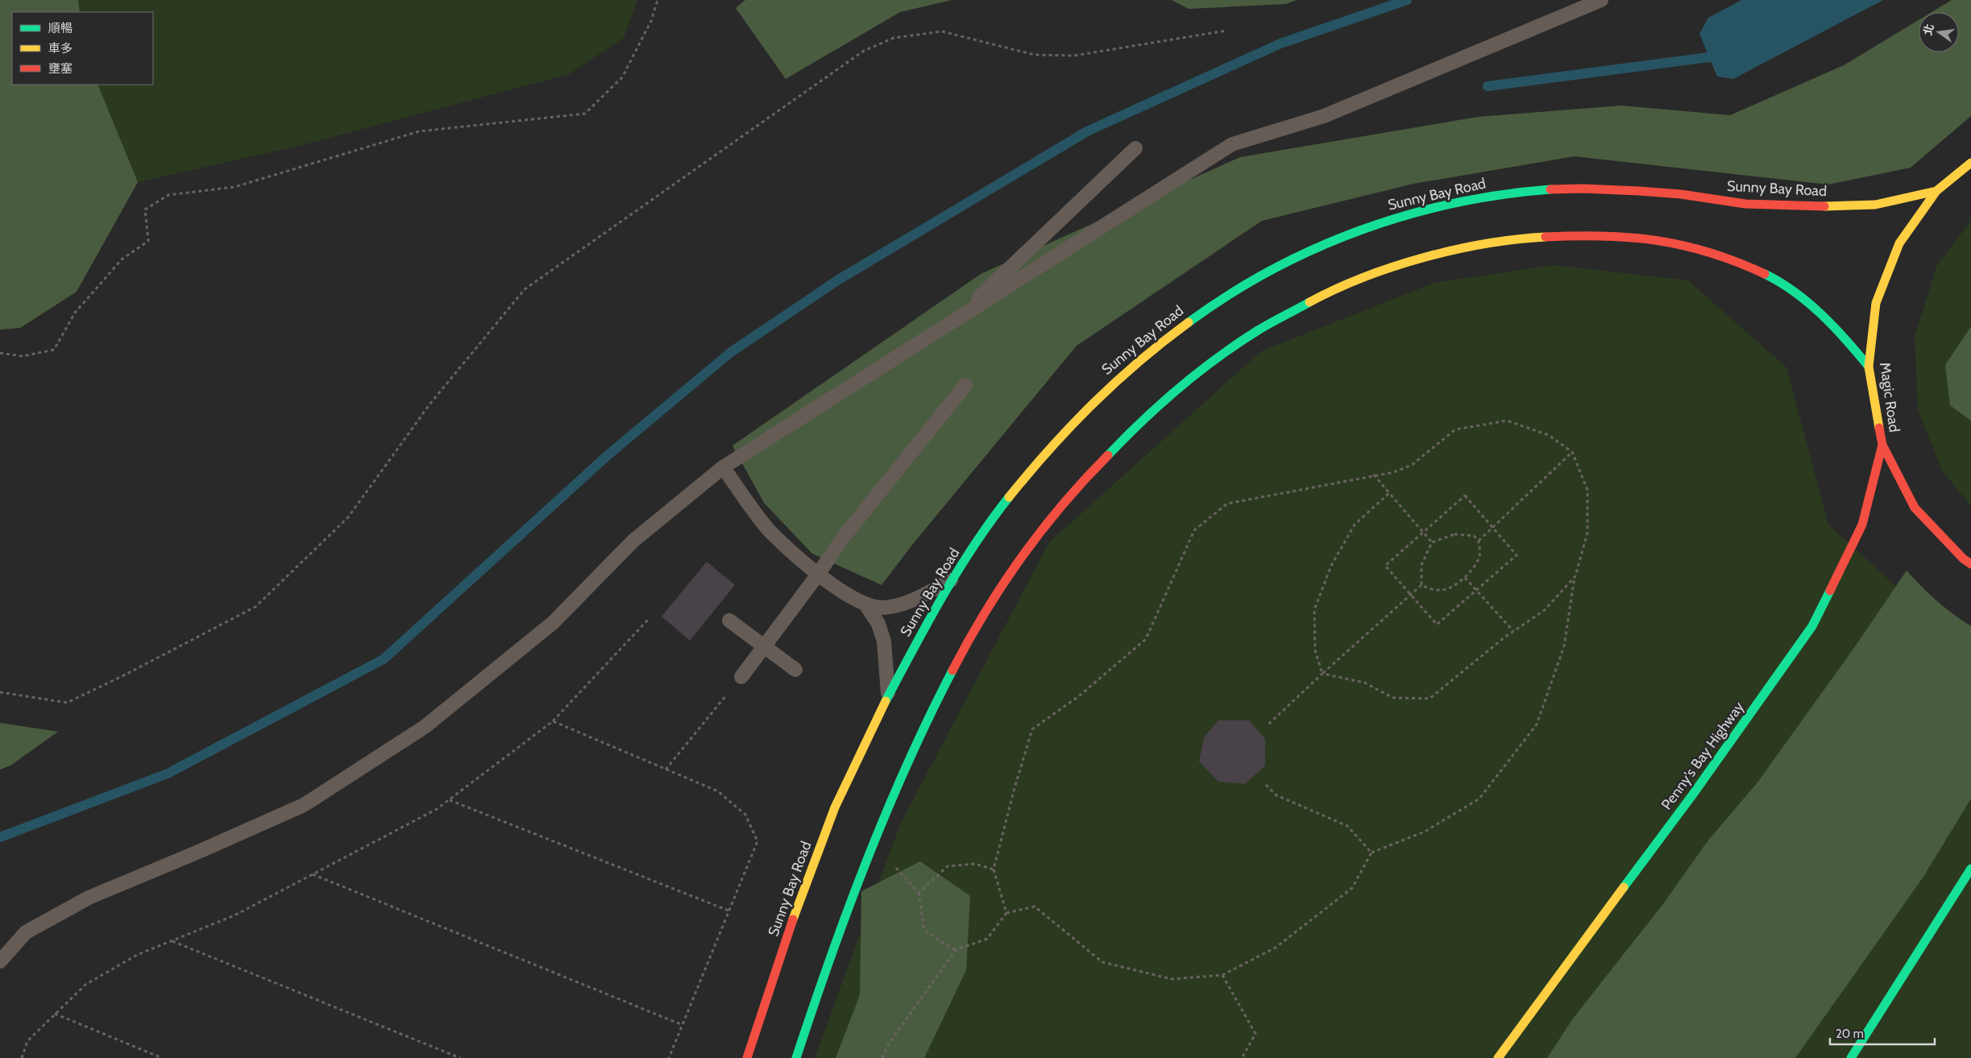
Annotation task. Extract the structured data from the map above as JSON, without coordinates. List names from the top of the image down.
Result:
{
  "streets": {
    "main road": ["Sunny Bay Road", "Magic Road", "Penny's Bay Highway"]
  },
  "crossings": [
    ["Sunny Bay Road", "Magic Road"],
    ["Magic Road", "Penny's Bay Highway"]
  ],
  "legend": ["順暢", "車多", "壅塞"],
  "scale_bar": "20 m",
  "north": "left"
}
